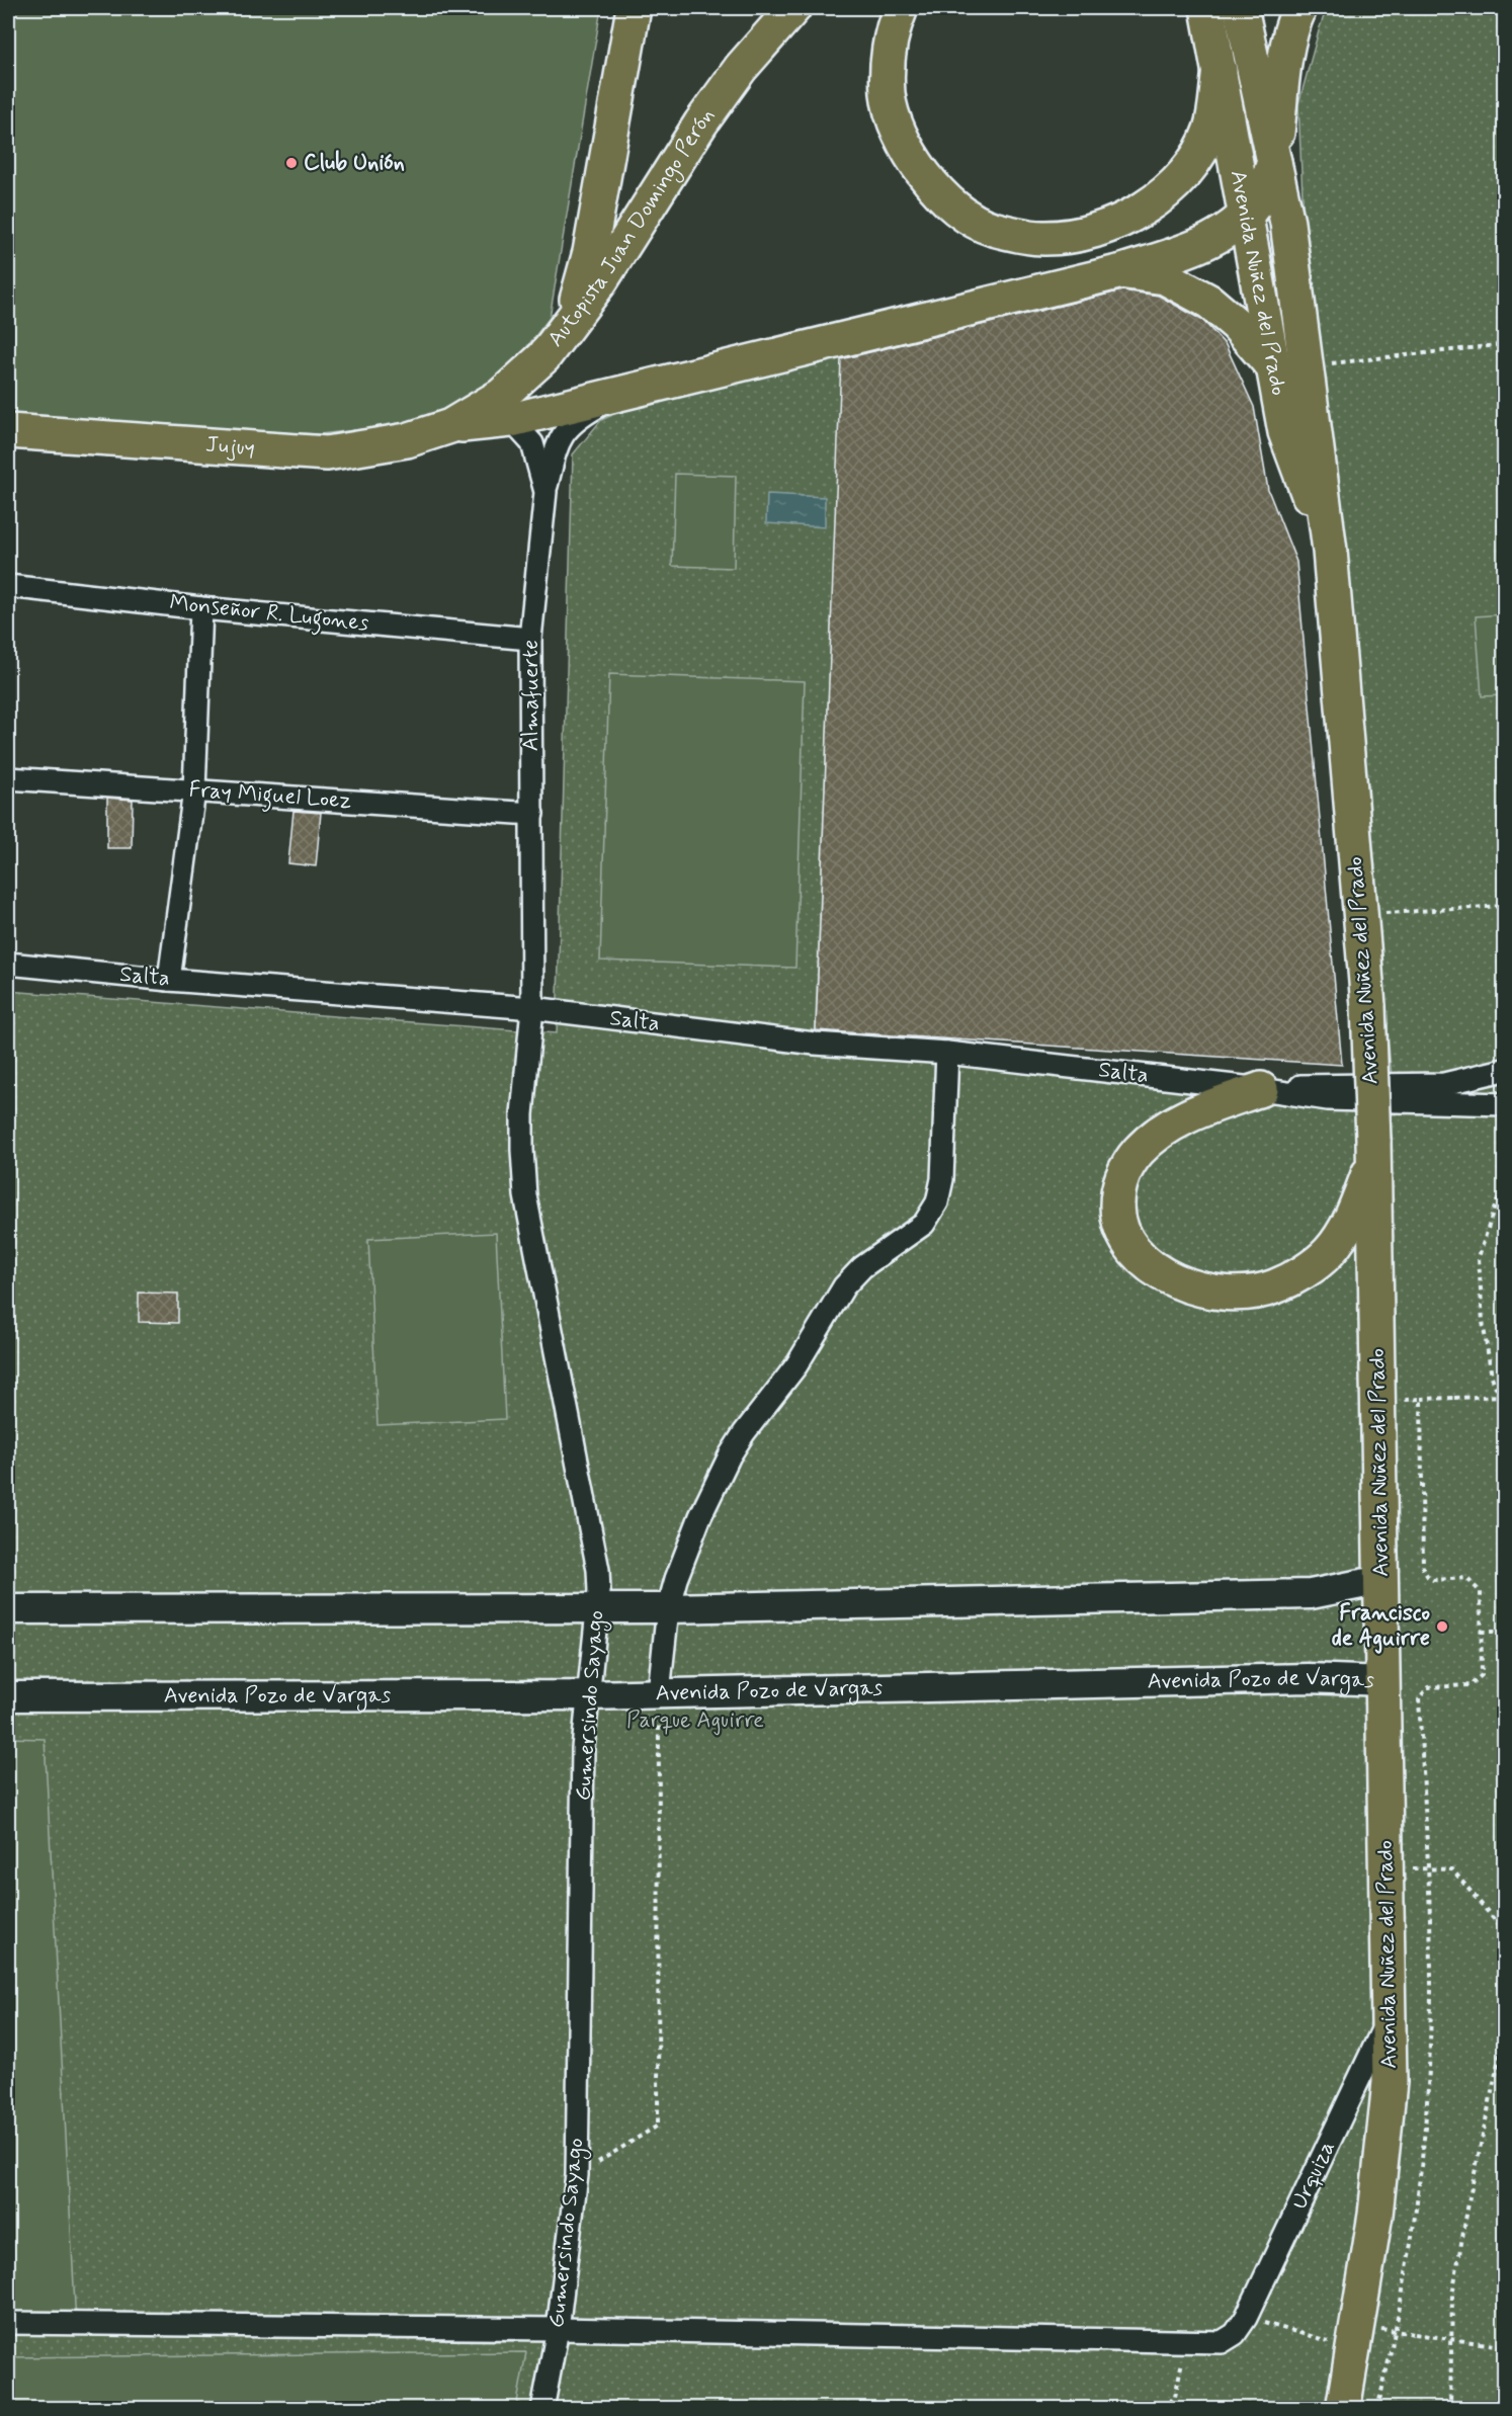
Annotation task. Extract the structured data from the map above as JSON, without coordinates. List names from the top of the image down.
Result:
{
  "streets": {
    "main road": [
      "Autopista Juan Domingo Perón",
      "Avenida Nuñez del Prado",
      "Jujuy",
      "Avenida Pozo de Vargas"
    ],
    "street": [
      "Monseñor R. Lugones",
      "Almafuerte",
      "Fray Miguel Loez",
      "Salta",
      "Gumersindo Sayago",
      "Urquiza"
    ]
  },
  "crossings": [
    ["Autopista Juan Domingo Perón", "Jujuy"],
    ["Autopista Juan Domingo Perón", "Almafuerte"],
    ["Avenida Nuñez del Prado", "Avenida Pozo de Vargas"],
    ["Avenida Nuñez del Prado", "Urquiza"],
    ["Monseñor R. Lugones", "Almafuerte"],
    ["Almafuerte", "Fray Miguel Loez"],
    ["Almafuerte", "Salta"],
    ["Almafuerte", "Gumersindo Sayago"],
    ["Salta", "Gumersindo Sayago"],
    ["Avenida Pozo de Vargas", "Gumersindo Sayago"]
  ],
  "parks": ["Parque Aguirre"],
  "places": ["Club Unión", "Francisco de Aguirre"]
}
